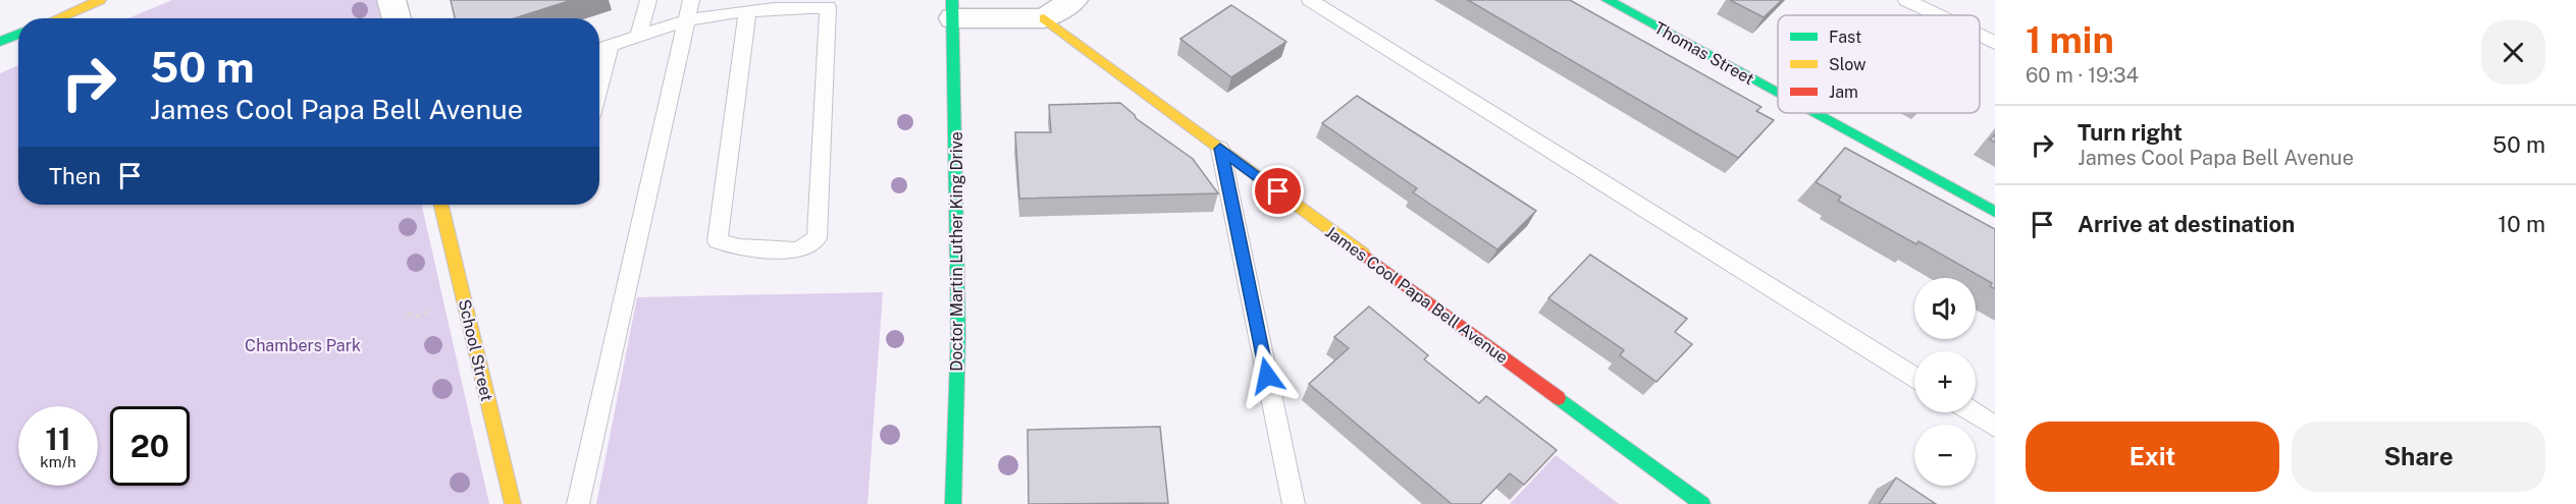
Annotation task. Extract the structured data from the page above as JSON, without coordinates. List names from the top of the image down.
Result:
{
  "streets": {
    "street": [
      "Thomas Street",
      "Doctor Martin Luther King Drive",
      "James Cool Papa Bell Avenue",
      "School Street"
    ]
  },
  "parks": ["Chambers Park"],
  "legend": ["Fast", "Slow", "Jam"],
  "page": {
    "heading": ["1 min", "60 m · 19:34"],
    "turn": ["50 m", "James Cool Papa Bell Avenue"],
    "list": [
      {
        "name": "Turn right",
        "note": "James Cool Papa Bell Avenue",
        "value": "50 m"
      },
      {
        "name": "Arrive at destination",
        "value": "10 m"
      }
    ],
    "then": "Then",
    "map_buttons": ["+", "−"],
    "speed": "11 km/h",
    "limit": "20",
    "buttons": ["Exit", "Share"]
  }
}
